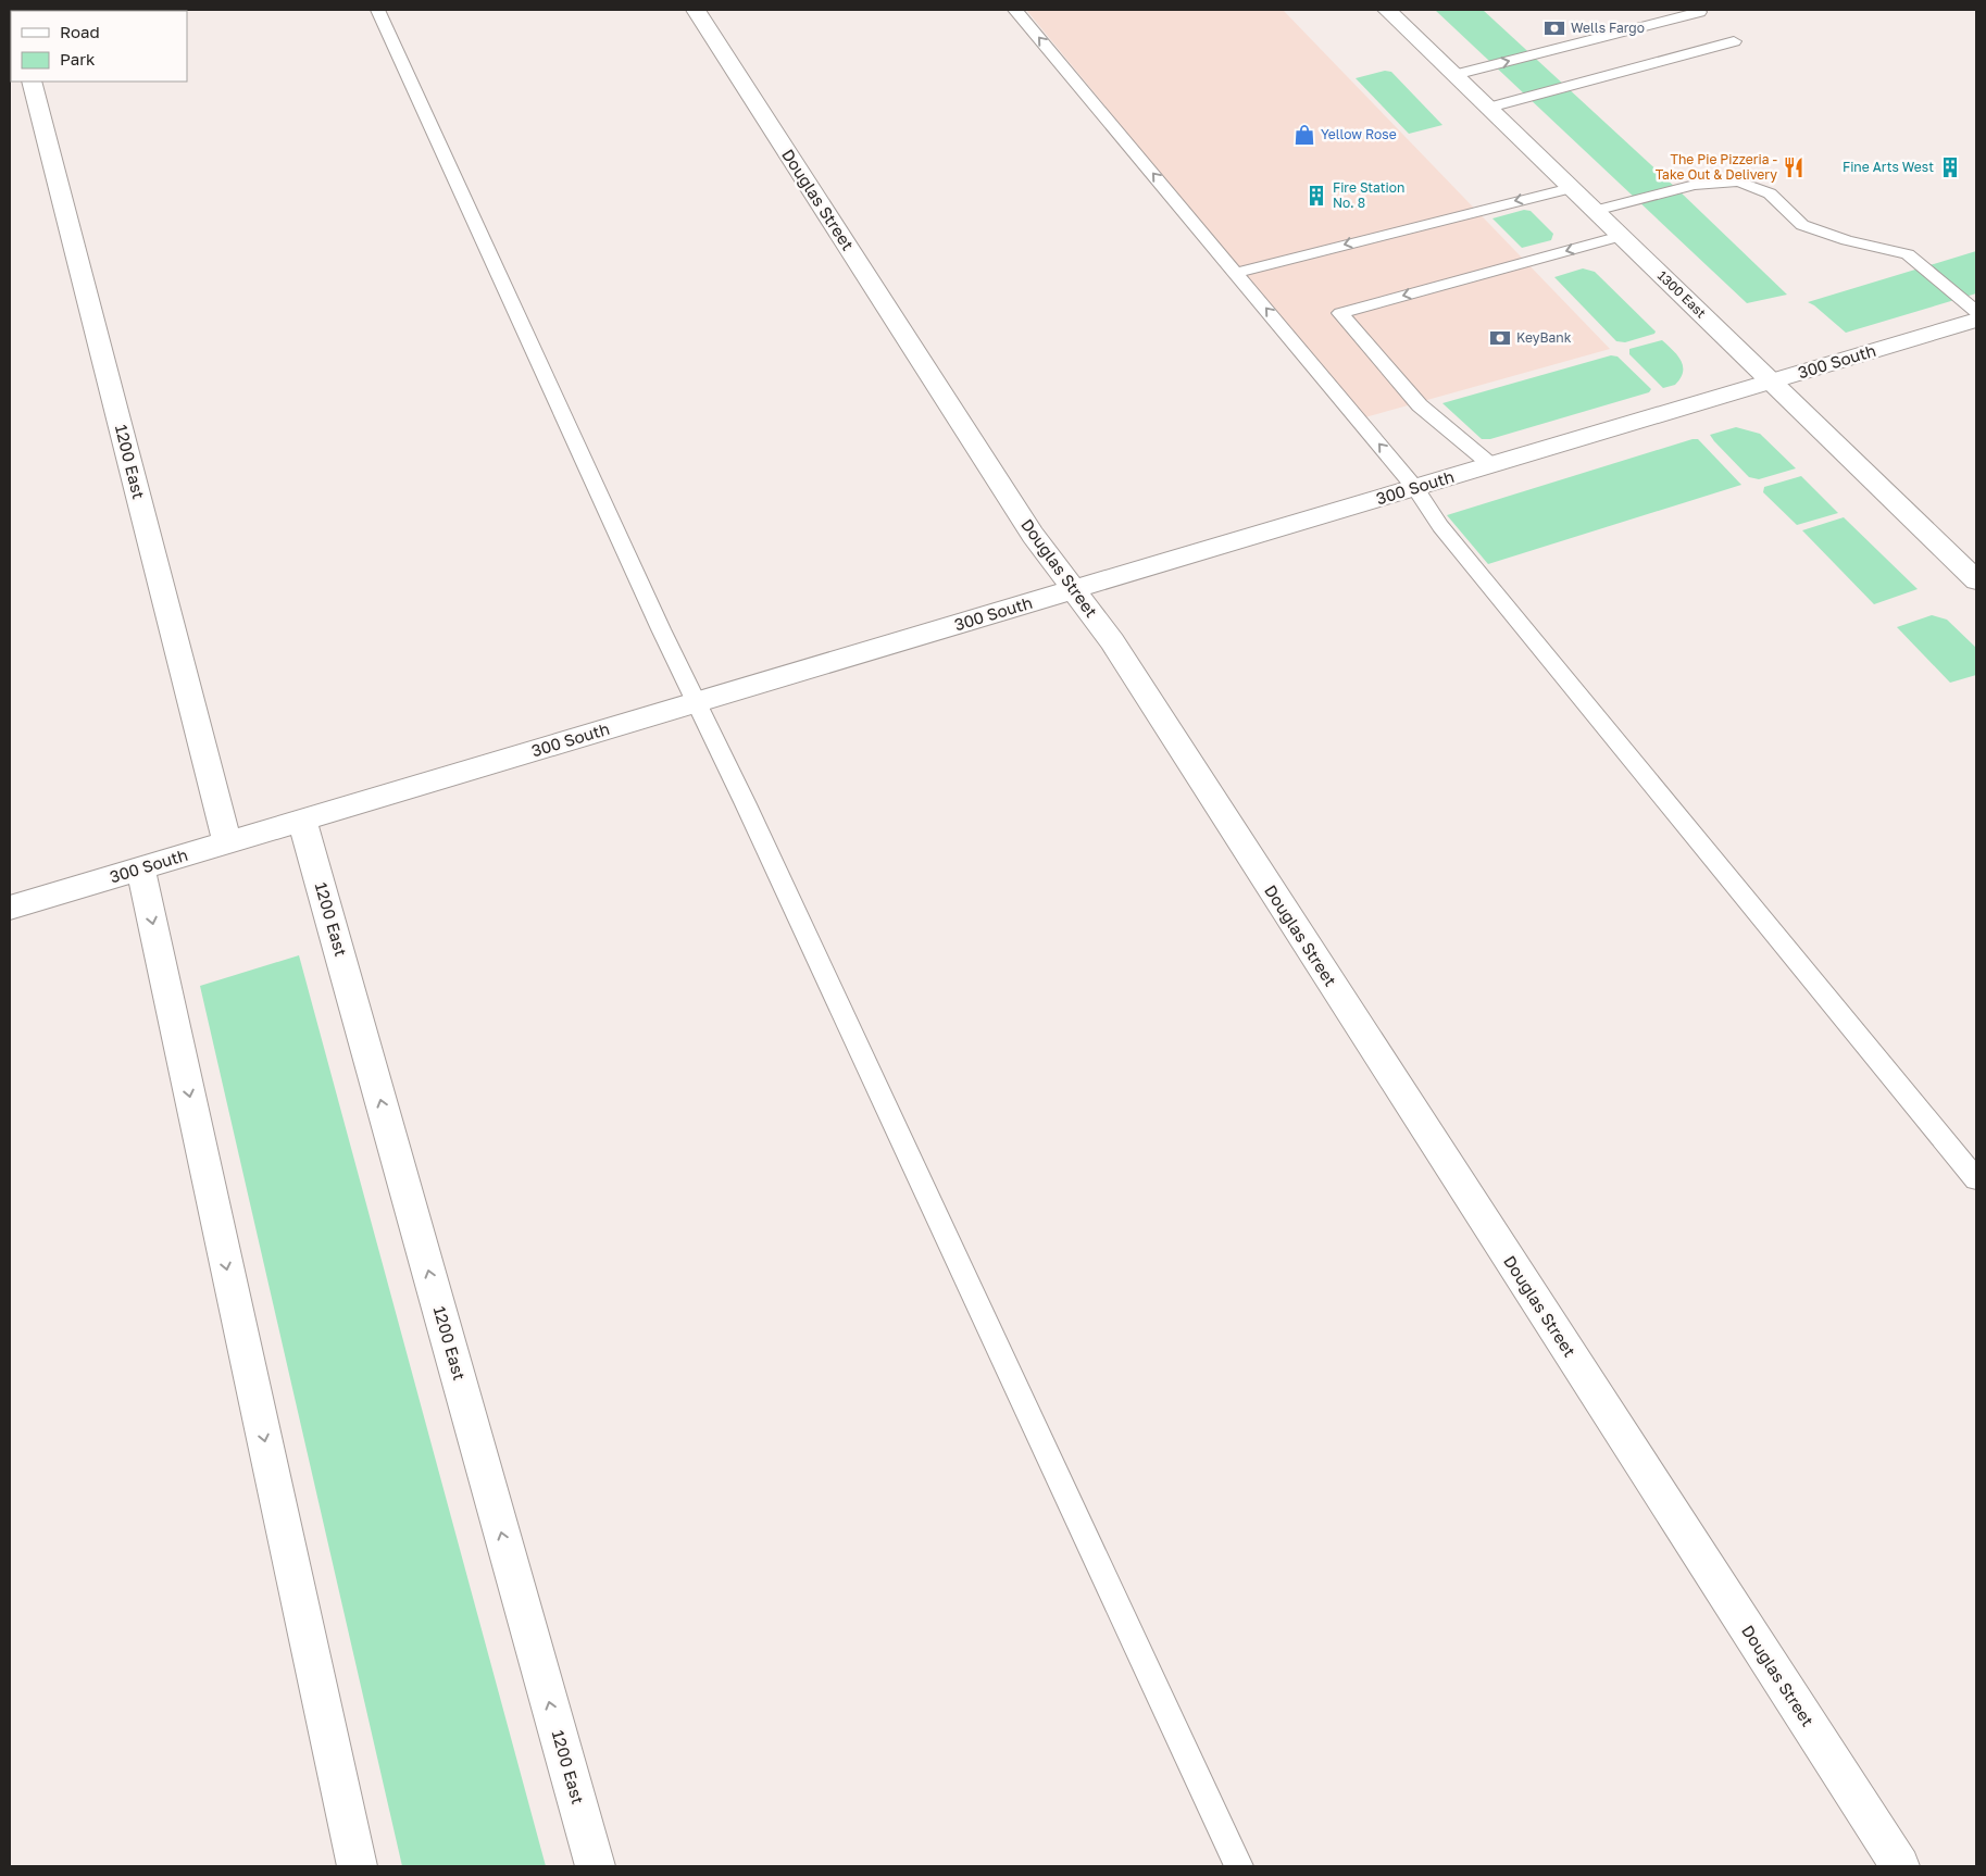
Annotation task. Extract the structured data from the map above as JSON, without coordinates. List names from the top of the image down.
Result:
{
  "streets": {
    "street": [
      "Douglas Street",
      "1300 East",
      "300 South",
      "1200 East"
    ]
  },
  "crossings": [
    ["Douglas Street", "300 South"],
    ["1300 East", "300 South"],
    ["300 South", "1200 East"]
  ],
  "places": {
    "bank": ["Wells Fargo", "KeyBank"],
    "shop": ["Yellow Rose"],
    "restaurant": ["The Pie Pizzeria - Take Out & Delivery"],
    "building": ["Fine Arts West", "Fire Station No. 8"]
  },
  "legend": ["Road", "Park"]
}
